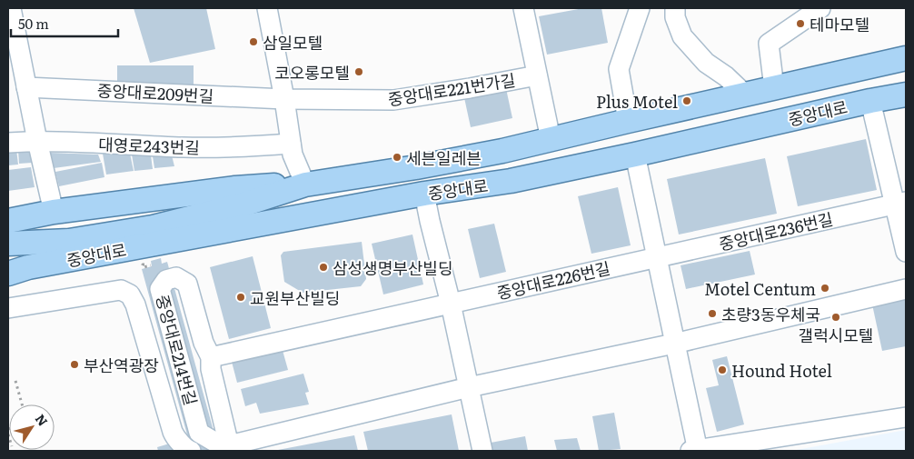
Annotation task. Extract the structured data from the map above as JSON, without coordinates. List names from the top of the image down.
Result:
{
  "streets": {
    "main road": ["중앙대로"],
    "street": [
      "중앙대로221번가길",
      "중앙대로209번길",
      "대영로243번길",
      "중앙대로236번길",
      "중앙대로226번길",
      "중앙대로214번길"
    ]
  },
  "crossings": [
    ["중앙대로221번가길", "중앙대로209번길"],
    ["중앙대로236번길", "중앙대로226번길"],
    ["중앙대로226번길", "중앙대로214번길"]
  ],
  "places": [
    "테마모텔",
    "삼일모텔",
    "코오롱모텔",
    "Plus Motel",
    "세븐일레븐",
    "삼성생명부산빌딩",
    "Motel Centum",
    "교원부산빌딩",
    "초량3동우체국",
    "갤럭시모텔",
    "부산역광장",
    "Hound Hotel"
  ],
  "scale_bar": "50 m",
  "north": "top right"
}
